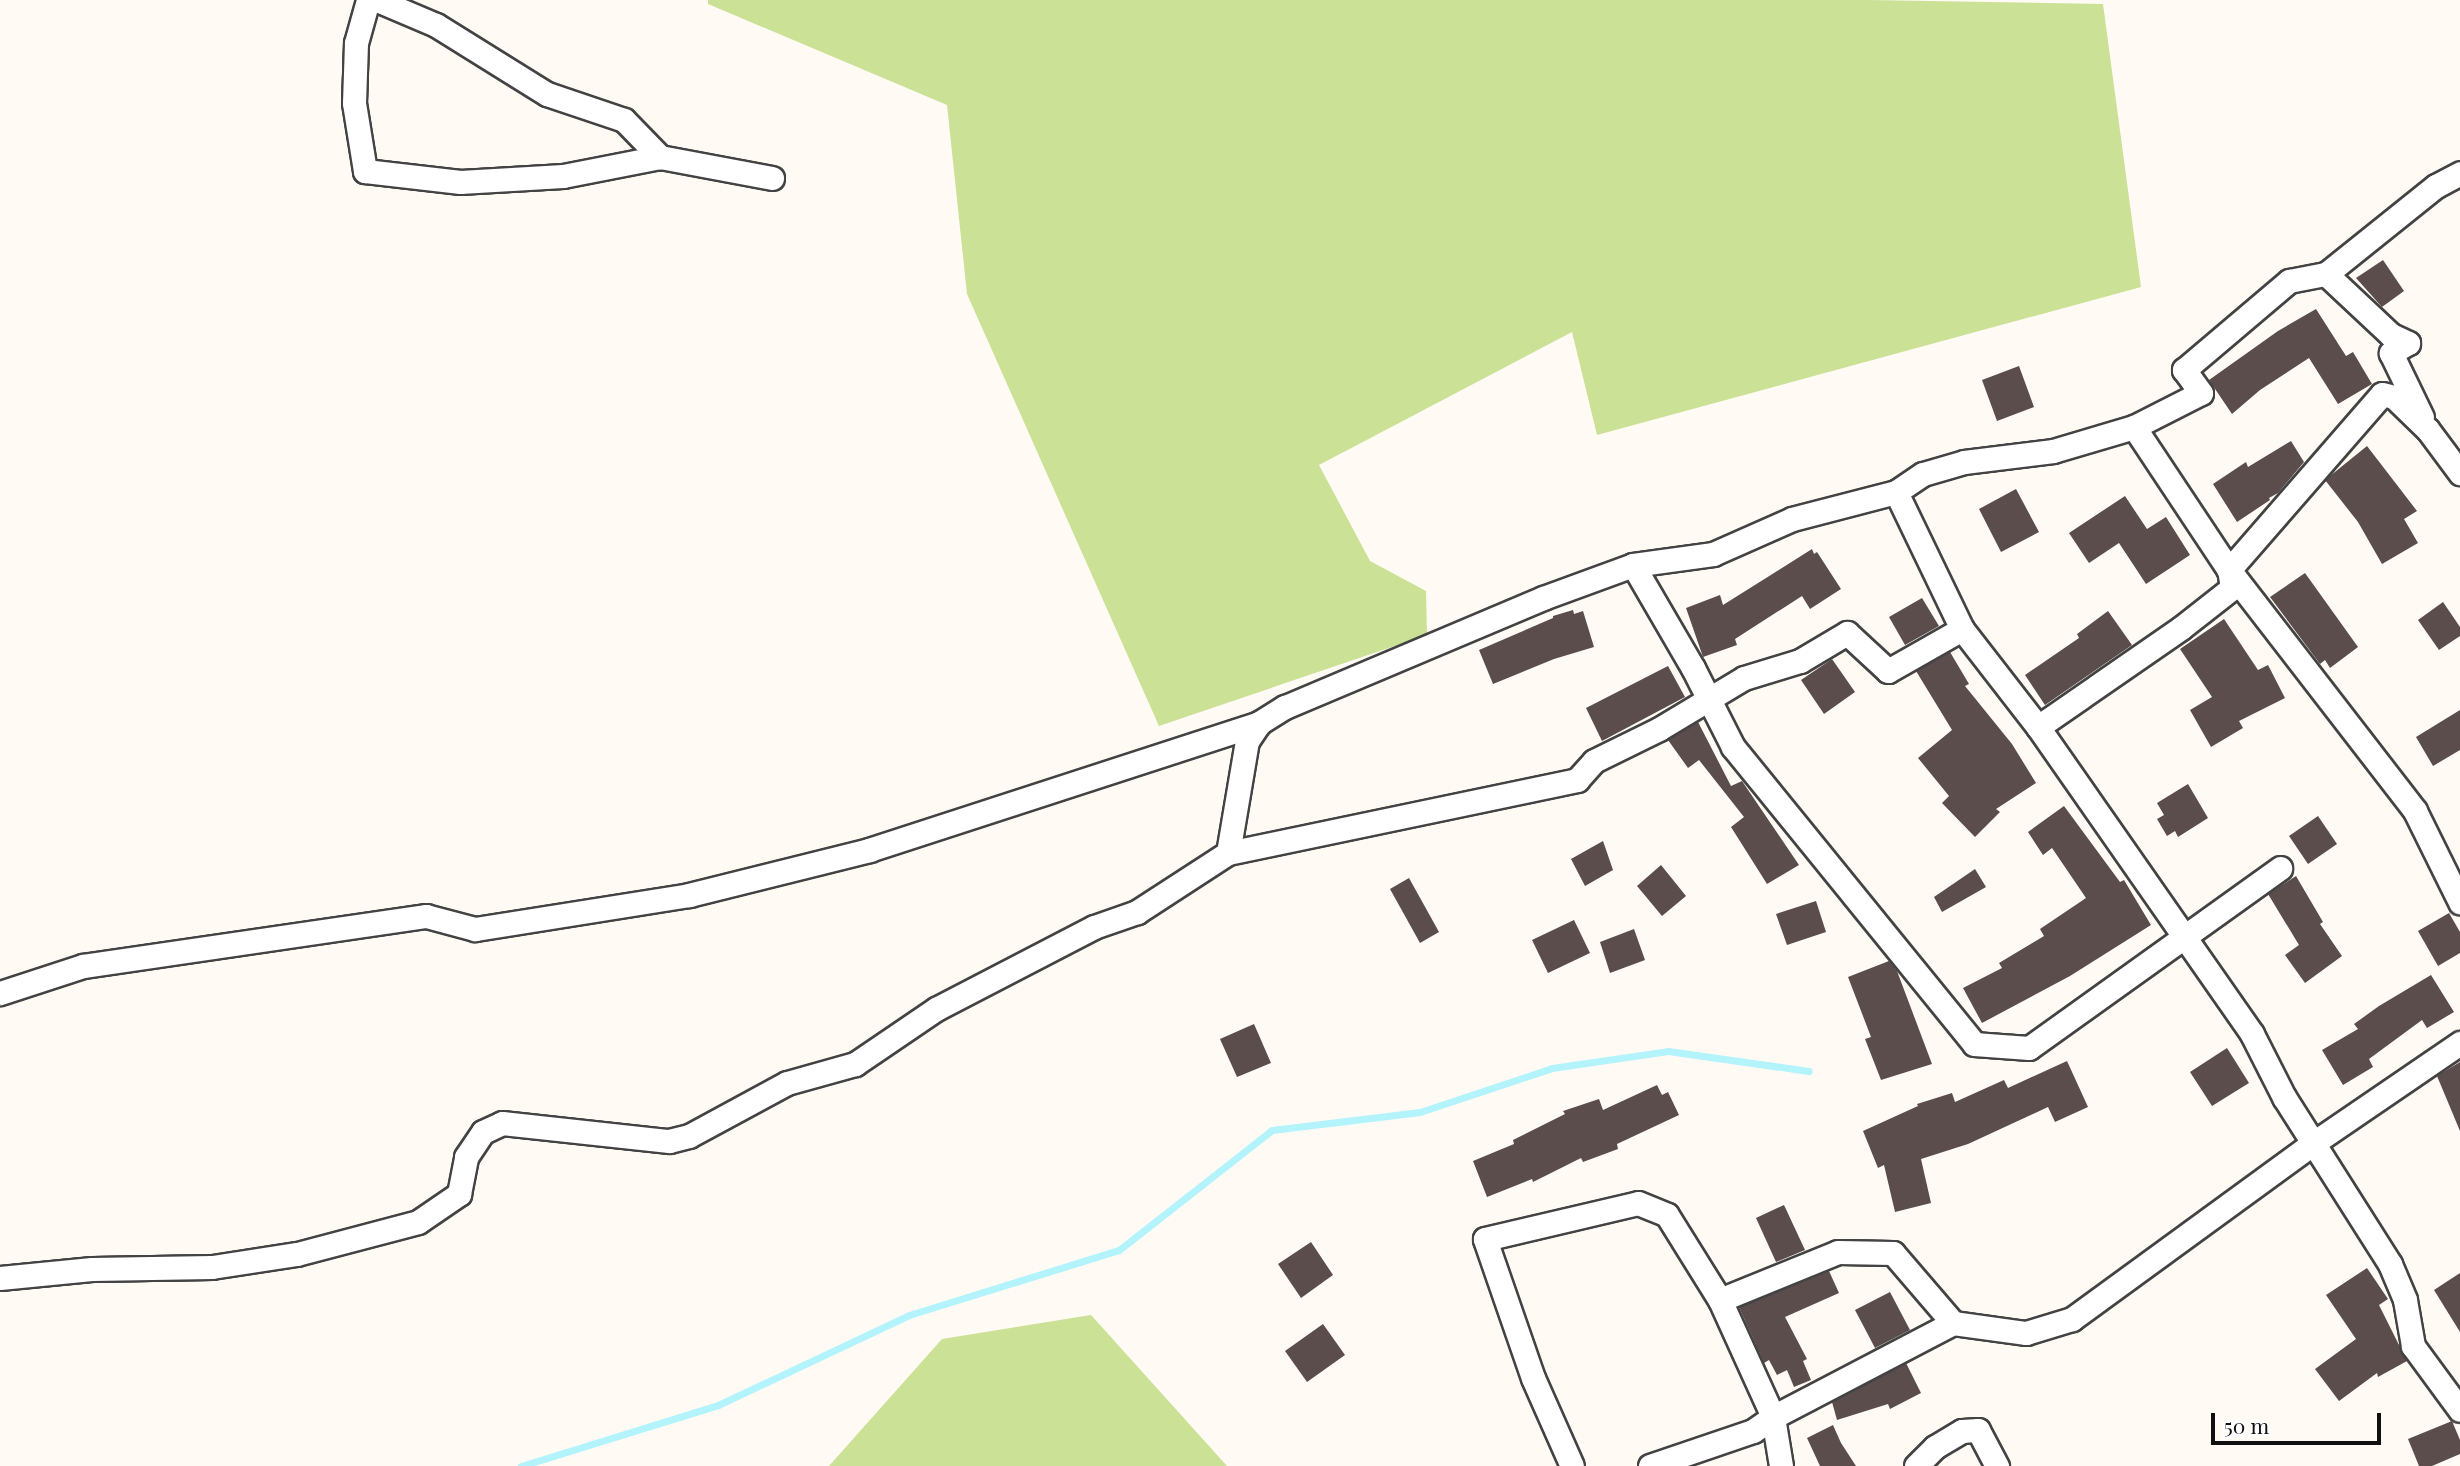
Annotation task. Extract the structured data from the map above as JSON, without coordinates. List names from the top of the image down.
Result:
{
  "scale_bar": "50 m"
}
